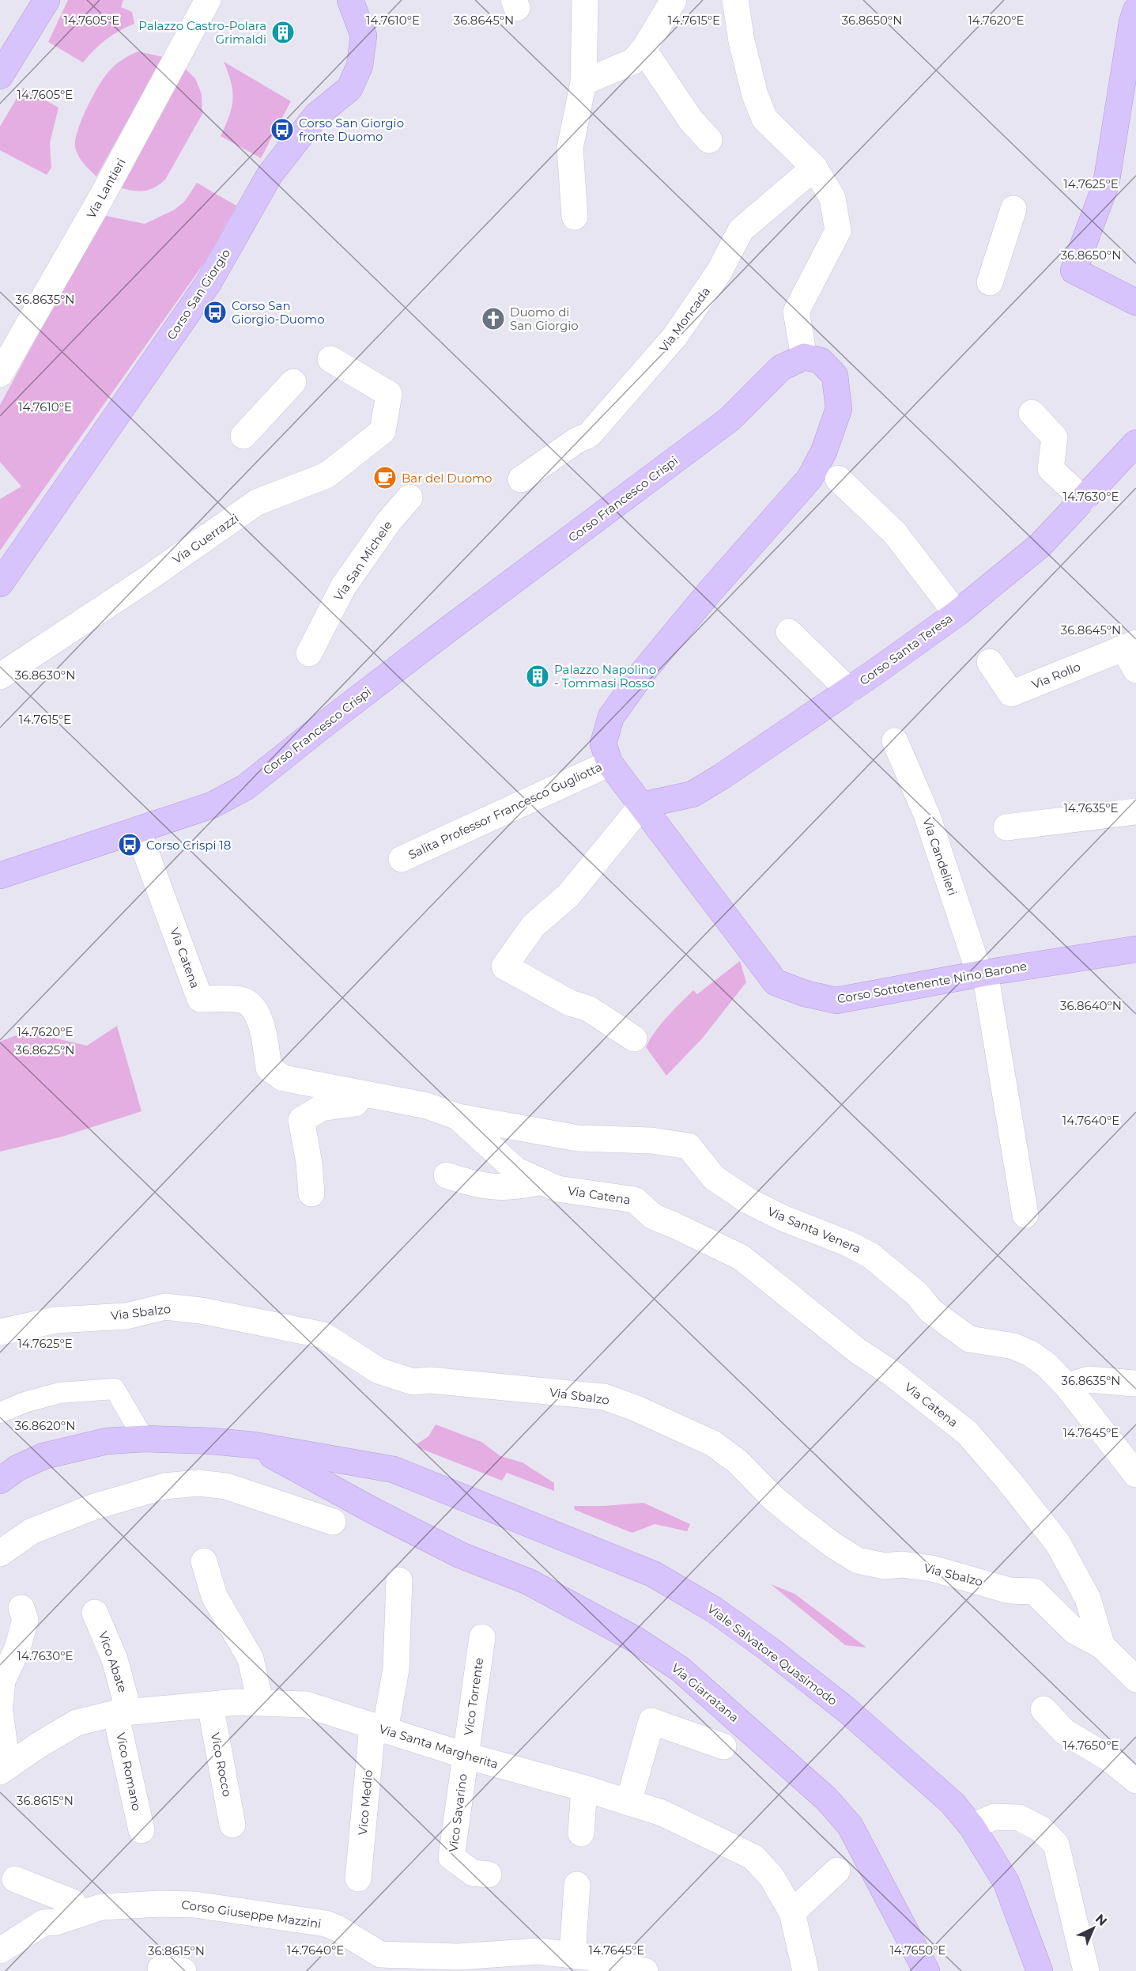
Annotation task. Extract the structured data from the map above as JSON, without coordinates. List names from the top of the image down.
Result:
{
  "streets": {
    "street": [
      "Via Lantieri",
      "Corso San Giorgio",
      "Via Moncada",
      "Corso Francesco Crispi",
      "Via Guerrazzi",
      "Via San Michele",
      "Corso Santa Teresa",
      "Via Rollo",
      "Salita Professor Francesco Gugliotta",
      "Via Candelieri",
      "Via Catena",
      "Corso Sottotenente Nino Barone",
      "Via Santa Venera",
      "Via Sbalzo",
      "Viale Salvatore Quasimodo",
      "Vico Abate",
      "Via Giarratana",
      "Vico Torrente",
      "Via Santa Margherita",
      "Vico Rocco",
      "Vico Romano",
      "Vico Medio",
      "Vico Savarino",
      "Corso Giuseppe Mazzini"
    ]
  },
  "crossings": [
    ["Corso Francesco Crispi", "Via Catena"],
    ["Corso Santa Teresa", "Corso Sottotenente Nino Barone"],
    ["Salita Professor Francesco Gugliotta", "Corso Sottotenente Nino Barone"],
    ["Via Candelieri", "Corso Sottotenente Nino Barone"],
    ["Via Catena", "Via Santa Venera"],
    ["Via Catena", "Via Sbalzo"],
    ["Viale Salvatore Quasimodo", "Via Giarratana"],
    ["Vico Abate", "Via Santa Margherita"],
    ["Vico Abate", "Vico Romano"],
    ["Vico Torrente", "Via Santa Margherita"],
    ["Vico Torrente", "Vico Savarino"],
    ["Via Santa Margherita", "Vico Rocco"],
    ["Via Santa Margherita", "Vico Romano"],
    ["Via Santa Margherita", "Vico Medio"],
    ["Via Santa Margherita", "Vico Savarino"]
  ],
  "places": {
    "building": ["Palazzo Castro-Polara Grimaldi", "Palazzo Napolino - Tommasi Rosso"],
    "bus stop": ["Corso San Giorgio fronte Duomo", "Corso San Giorgio-Duomo", "Corso Crispi 18"],
    "church": ["Duomo di San Giorgio"],
    "cafe": ["Bar del Duomo"]
  },
  "north": "top right",
  "coordinates": [
    "36.8645°N",
    "36.8650°N",
    "14.7605°E",
    "14.7610°E",
    "14.7615°E",
    "14.7620°E",
    "14.7625°E",
    "36.8635°N",
    "14.7630°E",
    "36.8630°N",
    "14.7635°E",
    "36.8640°N",
    "36.8625°N",
    "14.7640°E",
    "36.8620°N",
    "14.7645°E",
    "14.7650°E",
    "36.8615°N"
  ]
}
